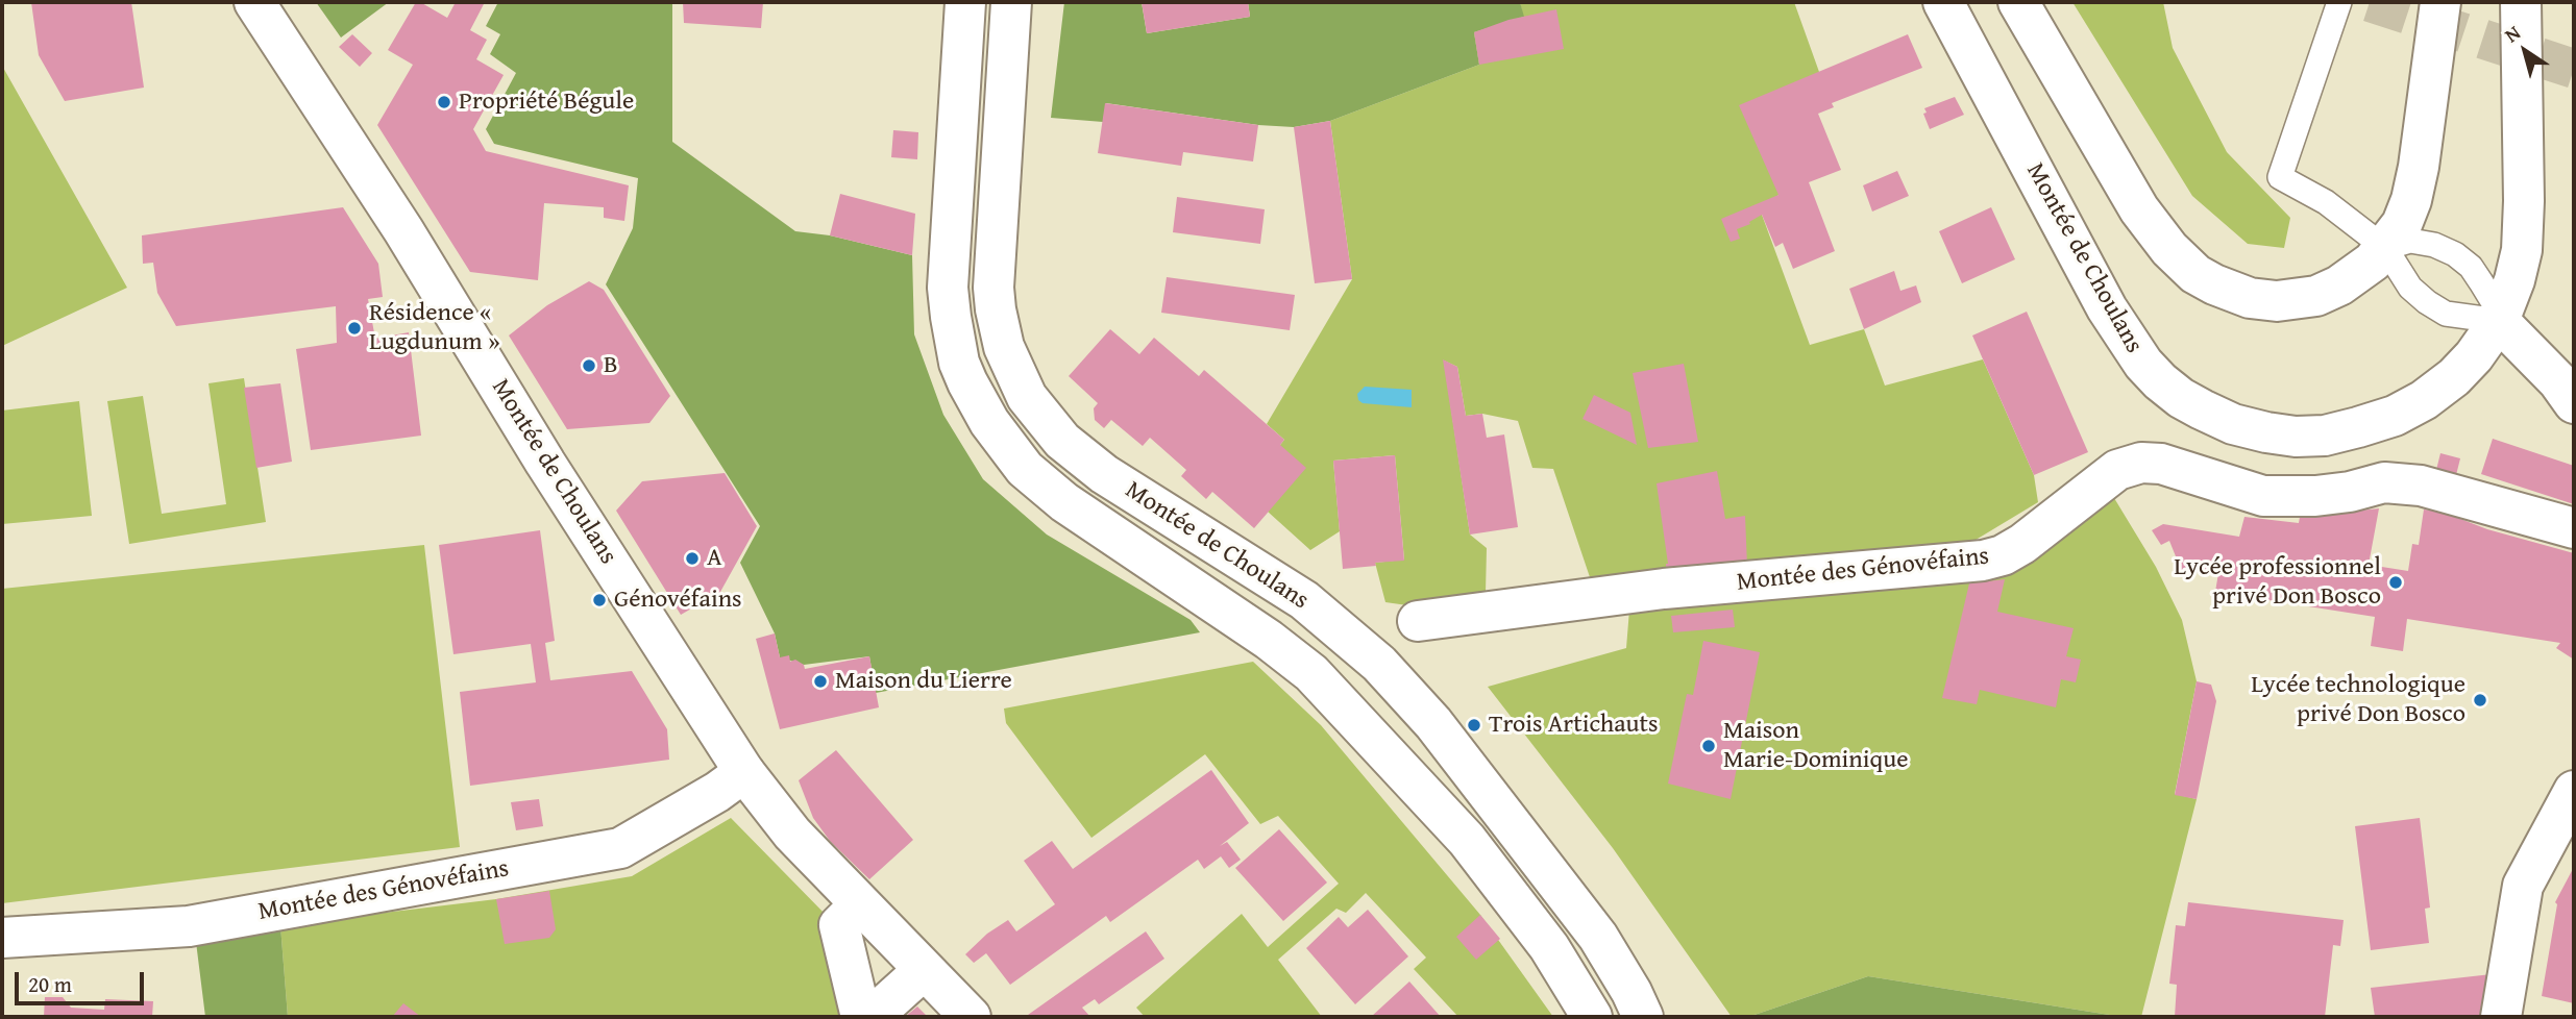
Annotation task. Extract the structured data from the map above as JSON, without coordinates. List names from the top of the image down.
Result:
{
  "streets": {
    "main road": ["Montée de Choulans", "Montée des Génovéfains"]
  },
  "crossings": [
    ["Montée de Choulans", "Montée des Génovéfains"]
  ],
  "places": [
    "Propriété Bégule",
    "Résidence « Lugdunum »",
    "B",
    "A",
    "Lycée professionnel privé Don Bosco",
    "Génovéfains",
    "Maison du Lierre",
    "Lycée technologique privé Don Bosco",
    "Trois Artichauts",
    "Maison Marie-Dominique"
  ],
  "scale_bar": "20 m",
  "north": "top left"
}
